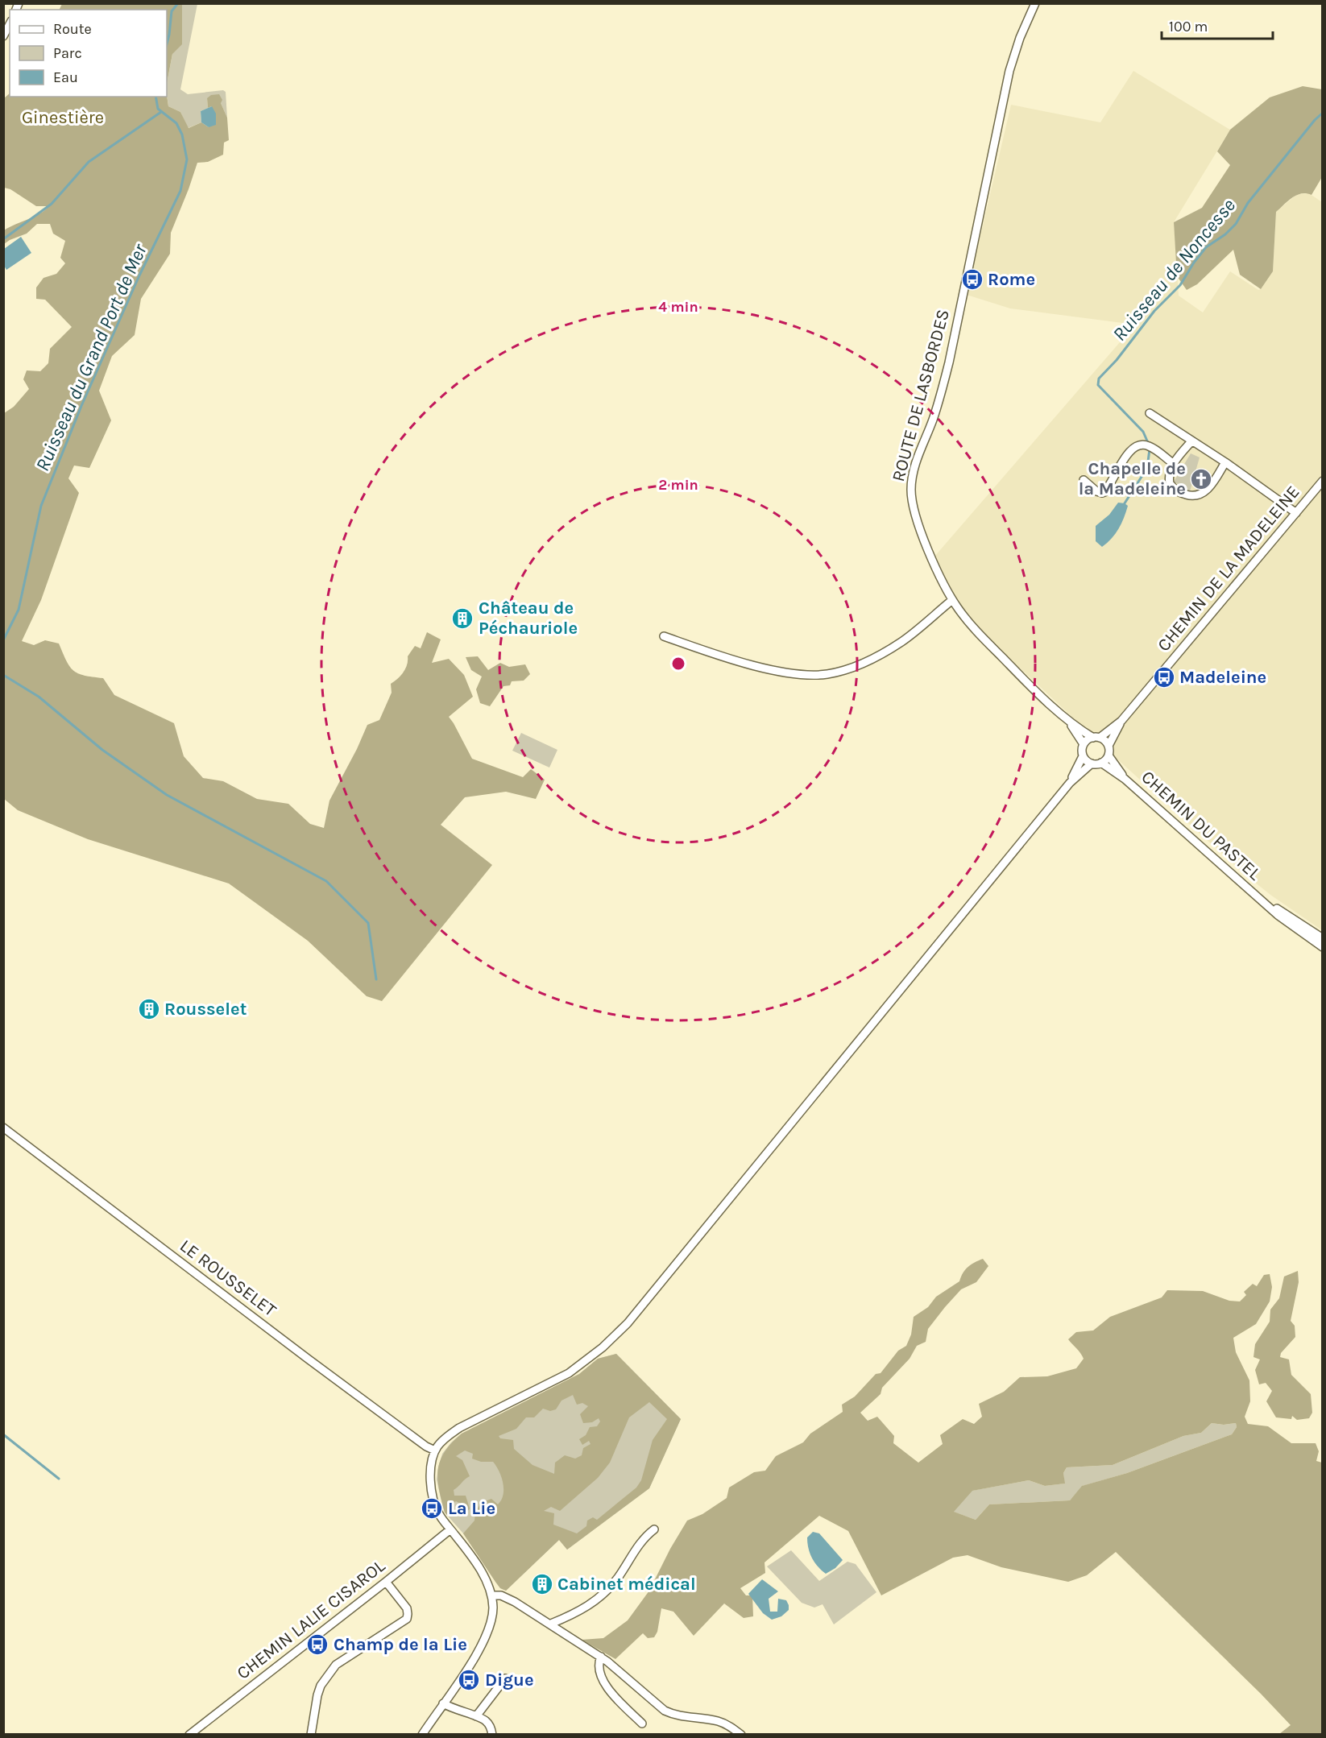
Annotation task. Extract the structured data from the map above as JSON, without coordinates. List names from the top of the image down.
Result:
{
  "streets": {
    "street": [
      "ROUTE DE LASBORDES",
      "CHEMIN DE LA MADELEINE",
      "CHEMIN DU PASTEL",
      "LE ROUSSELET",
      "CHEMIN LALIE CISAROL"
    ]
  },
  "crossings": [
    ["ROUTE DE LASBORDES", "CHEMIN DE LA MADELEINE"],
    ["ROUTE DE LASBORDES", "CHEMIN DU PASTEL"],
    ["CHEMIN DE LA MADELEINE", "CHEMIN DU PASTEL"]
  ],
  "water": ["Ruisseau de Noncesse", "Ruisseau du Grand Port de Mer"],
  "parks": ["Ginestière"],
  "places": {
    "bus stop": [
      "Rome",
      "Madeleine",
      "La Lie",
      "Champ de la Lie",
      "Digue"
    ],
    "church": ["Chapelle de la Madeleine"],
    "building": ["Château de Péchauriole", "Rousselet", "Cabinet médical"]
  },
  "legend": ["Route", "Parc", "Eau"],
  "scale_bar": "100 m",
  "rings": ["4 min", "2 min"]
}
